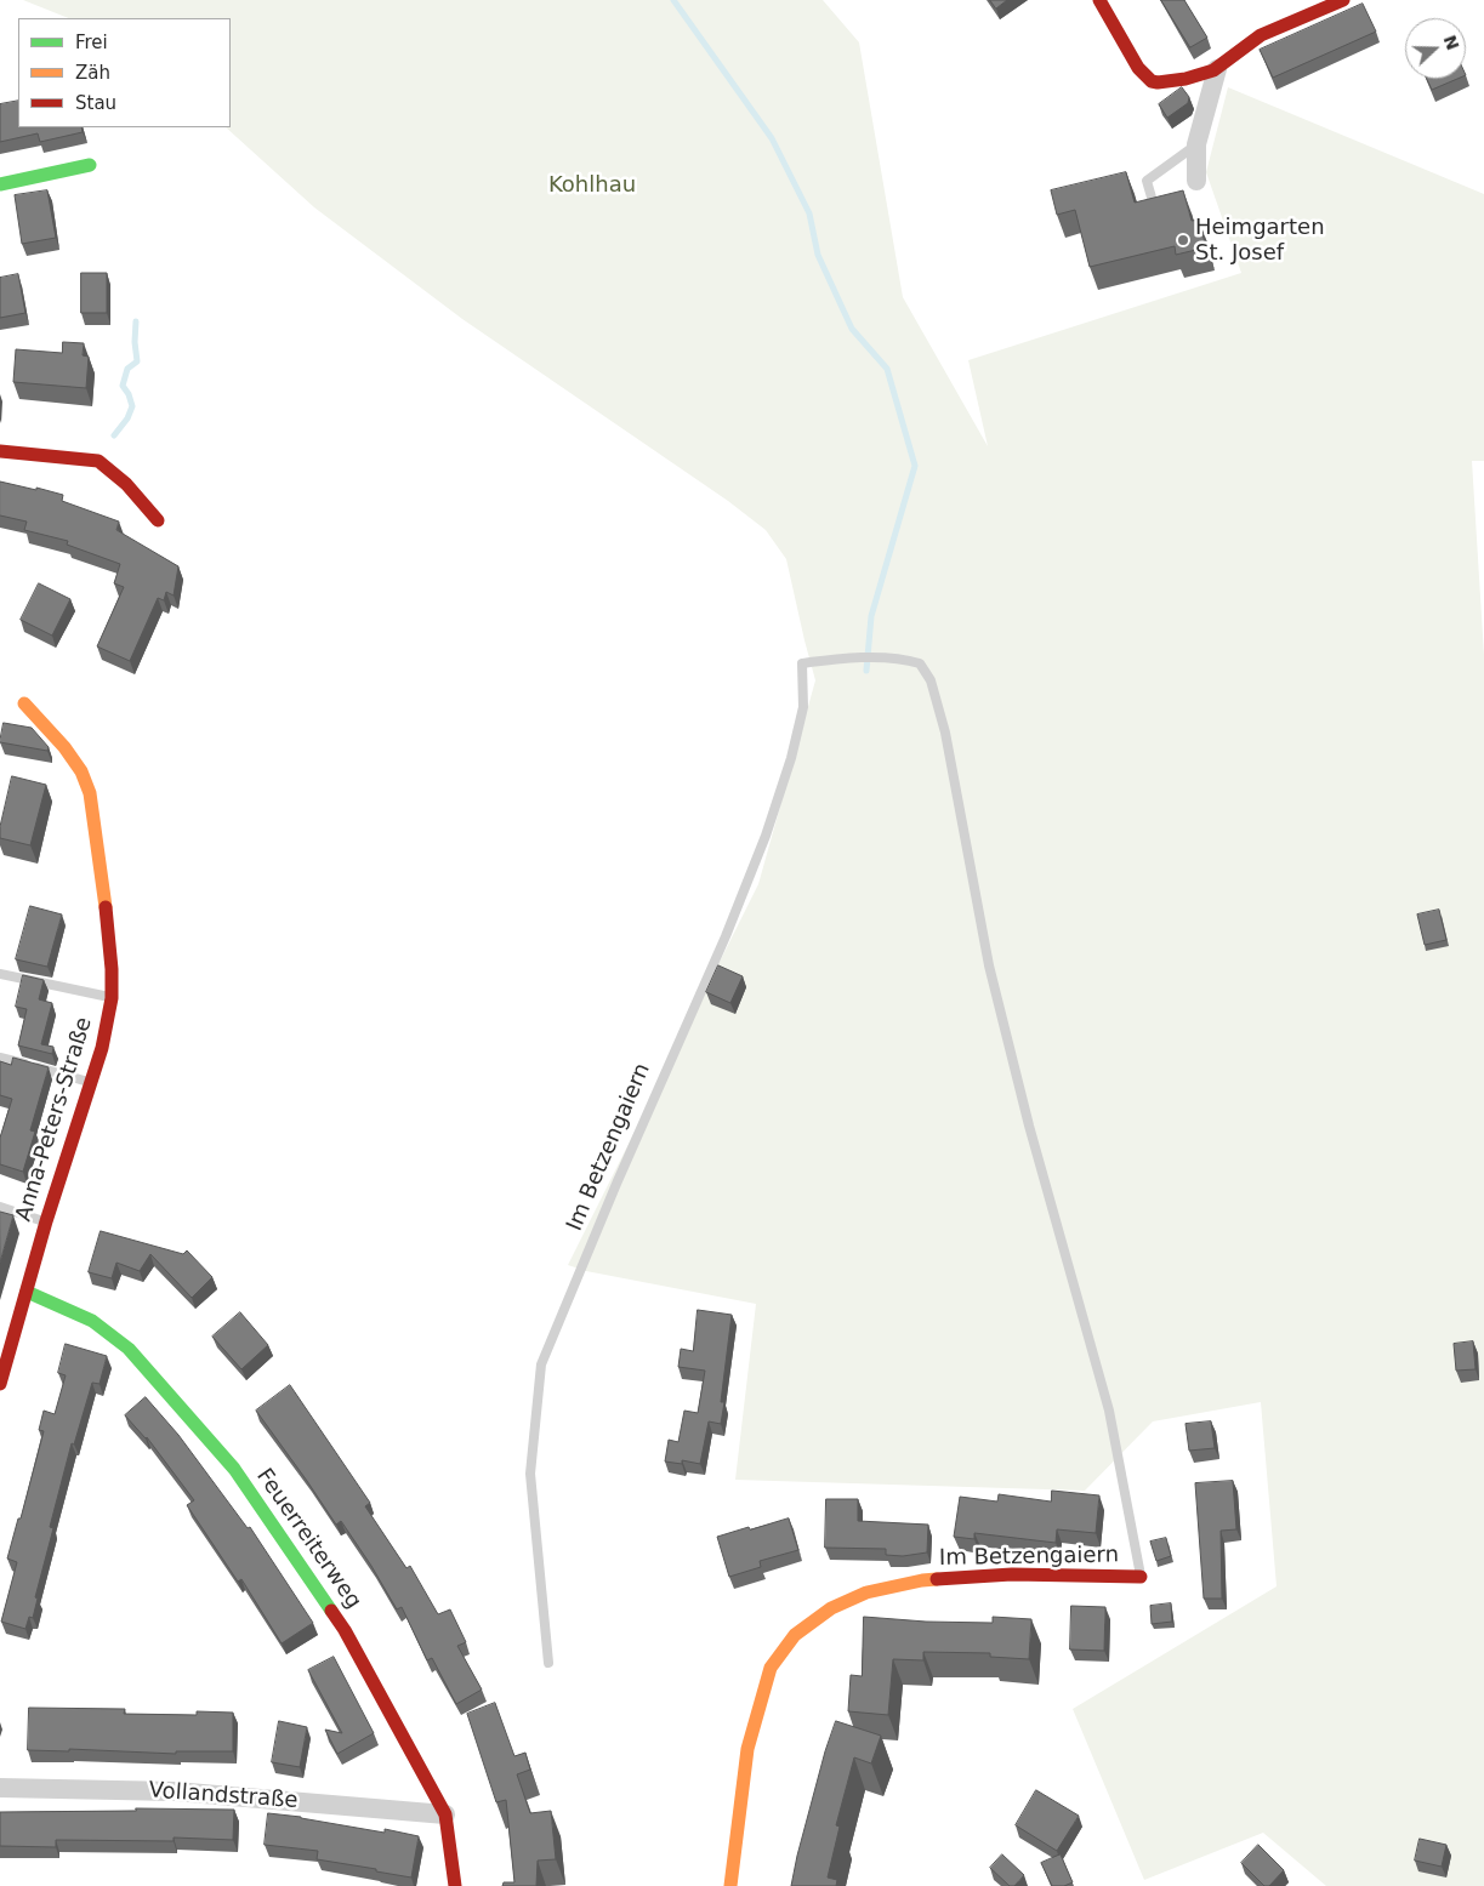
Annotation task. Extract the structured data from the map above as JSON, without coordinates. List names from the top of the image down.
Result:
{
  "streets": {
    "street": [
      "Anna-Peters-Straße",
      "Im Betzengaiern",
      "Feuerreiterweg",
      "Vollandstraße"
    ]
  },
  "crossings": [
    ["Anna-Peters-Straße", "Feuerreiterweg"],
    ["Feuerreiterweg", "Vollandstraße"]
  ],
  "parks": ["Kohlhau"],
  "places": ["Heimgarten St. Josef"],
  "legend": ["Frei", "Zäh", "Stau"],
  "north": "right"
}
